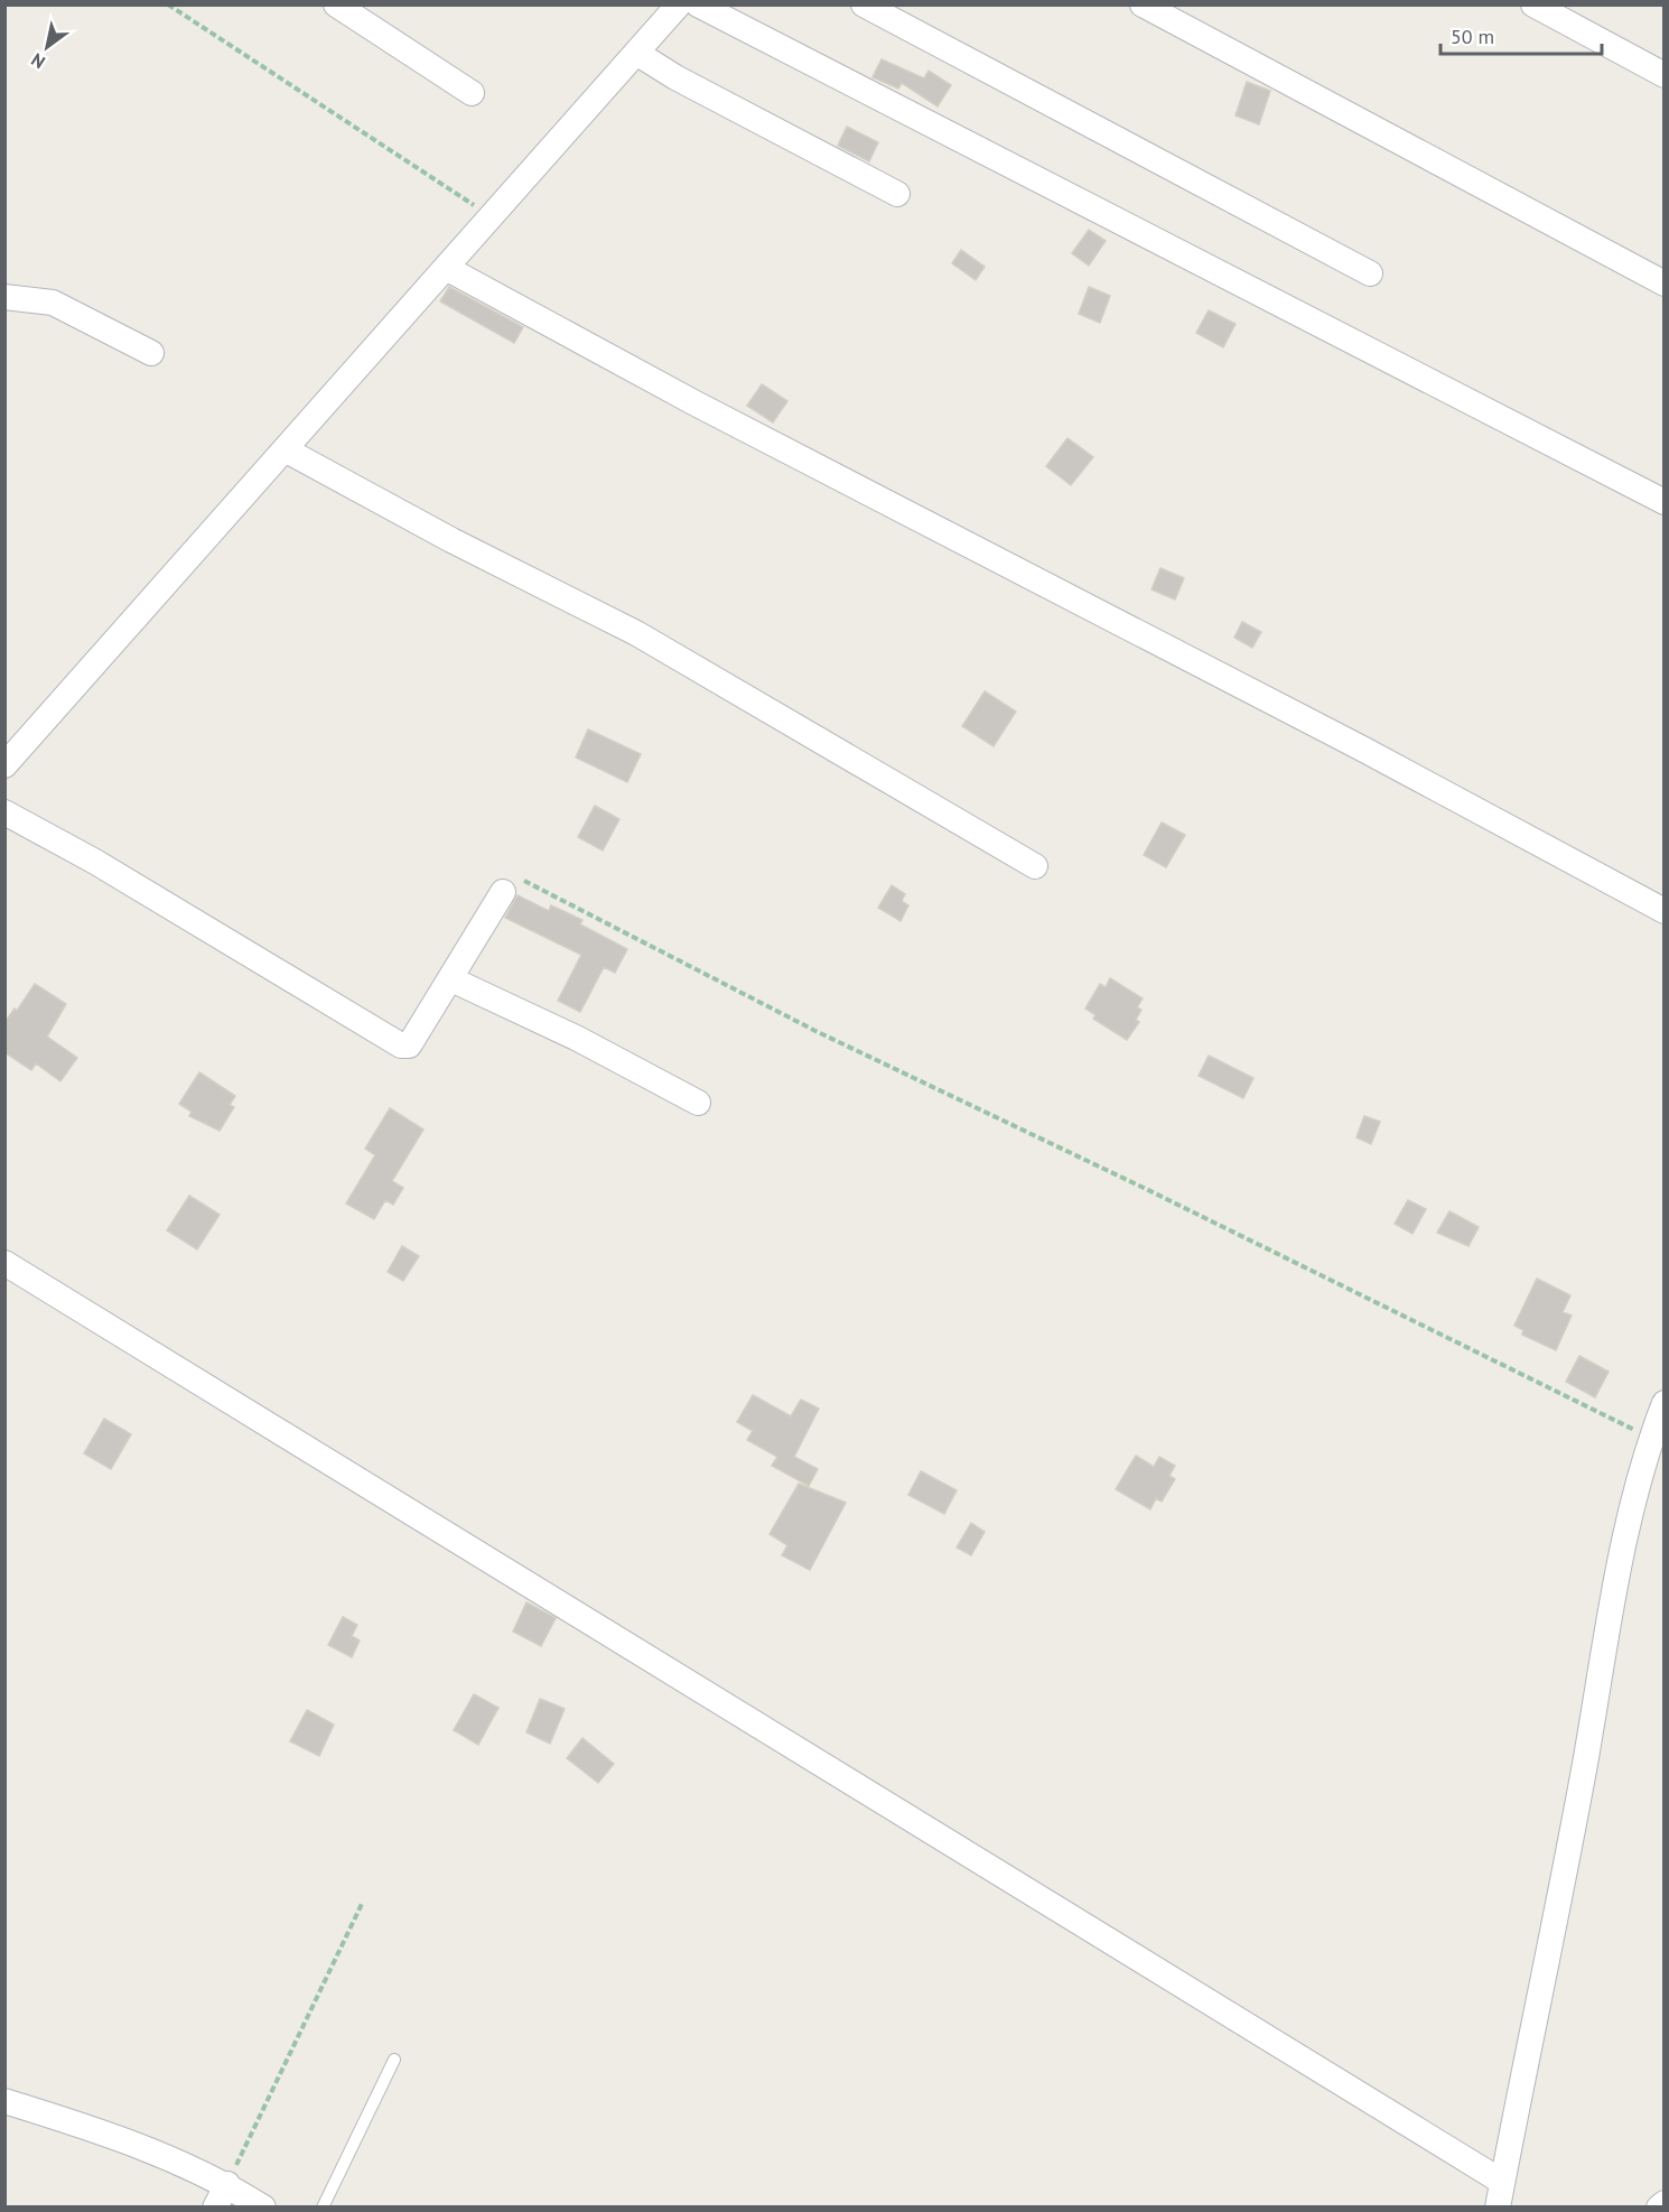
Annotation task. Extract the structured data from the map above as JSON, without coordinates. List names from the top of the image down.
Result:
{
  "scale_bar": "50 m",
  "north": "bottom left"
}
